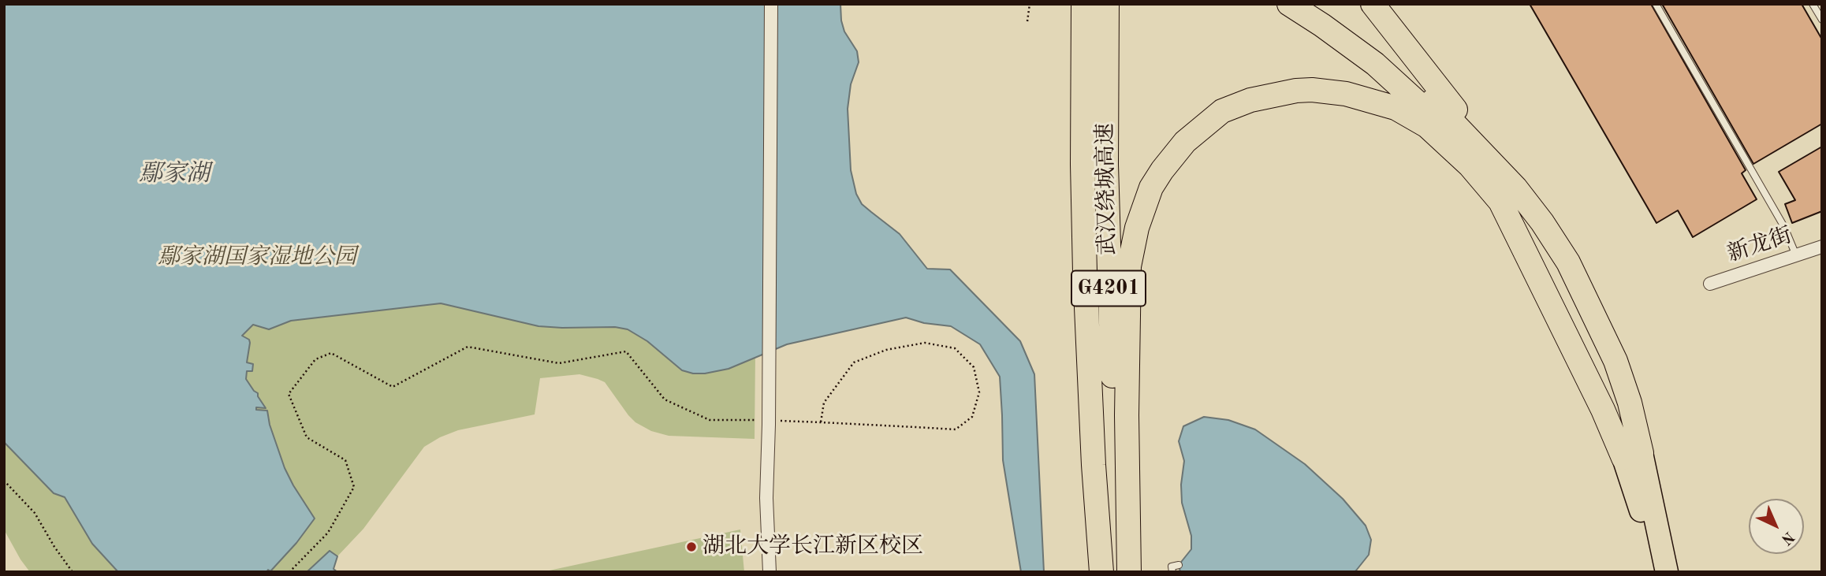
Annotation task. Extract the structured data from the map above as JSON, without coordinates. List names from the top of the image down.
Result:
{
  "streets": {
    "highway": ["武汉绕城高速", "G4201"],
    "street": ["新龙街"]
  },
  "water": ["鄢家湖"],
  "parks": ["鄢家湖国家湿地公园"],
  "places": ["湖北大学长江新区校区"],
  "north": "bottom right"
}
